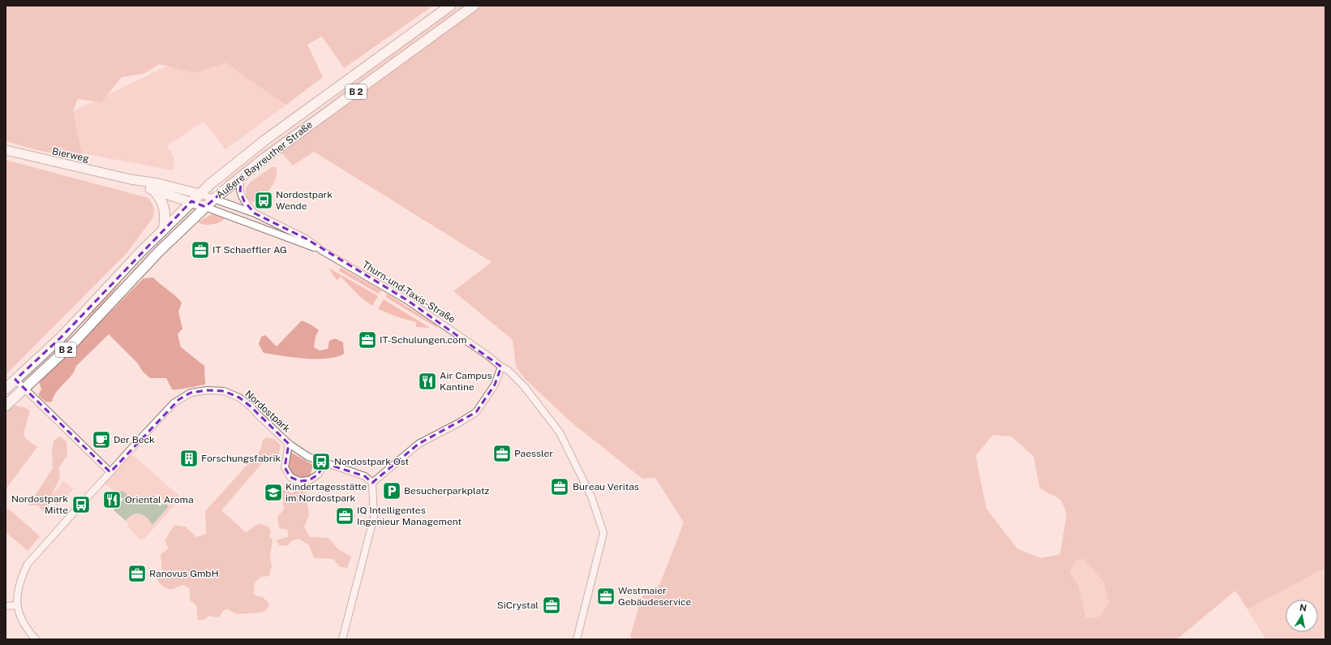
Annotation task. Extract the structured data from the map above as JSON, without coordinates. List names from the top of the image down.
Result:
{
  "streets": {
    "main road": ["B 2", "Bierweg", "Äußere Bayreuther Straße"],
    "street": ["Thurn-und-Taxis-Straße", "Nordostpark"]
  },
  "crossings": [
    ["Bierweg", "Äußere Bayreuther Straße"],
    ["Bierweg", "Thurn-und-Taxis-Straße"],
    ["Äußere Bayreuther Straße", "Thurn-und-Taxis-Straße"]
  ],
  "places": {
    "bus stop": ["Nordostpark Wende", "Nordostpark Ost", "Nordostpark Mitte"],
    "office": [
      "IT Schaeffler AG",
      "IT-Schulungen.com",
      "Paessler",
      "Bureau Veritas",
      "IQ Intelligentes Ingenieur Management",
      "Ranovus GmbH",
      "Westmaier Gebäudeservice",
      "SiCrystal"
    ],
    "restaurant": ["Air Campus Kantine", "Oriental Aroma"],
    "cafe": ["Der Beck"],
    "building": ["Forschungsfabrik"],
    "parking": ["Besucherparkplatz"],
    "school or university": ["Kindertagesstätte im Nordostpark"]
  },
  "north": "top"
}
